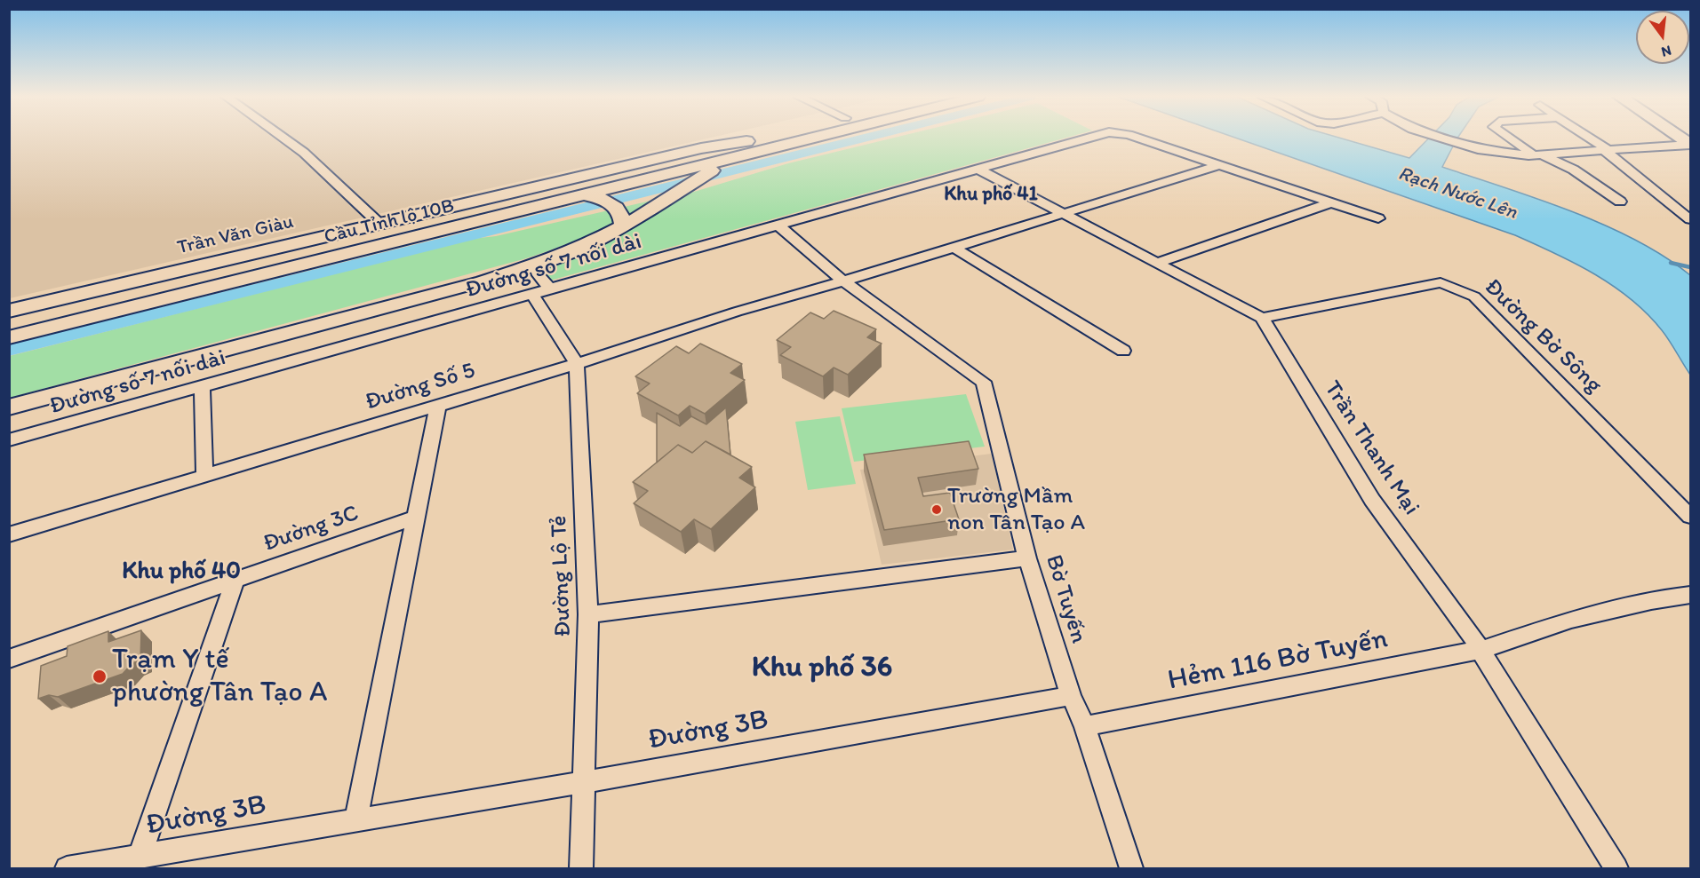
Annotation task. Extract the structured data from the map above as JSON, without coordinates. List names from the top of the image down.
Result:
{
  "streets": {
    "main road": ["Cầu Tỉnh lộ 10B", "Trần Văn Giàu"],
    "street": [
      "Đường số 7 nối dài",
      "Đường Bờ Sông",
      "Đường Số 5",
      "Trần Thanh Mại",
      "Đường 3C",
      "Đường Lộ Tẻ",
      "Bờ Tuyến",
      "Hẻm 116 Bờ Tuyến",
      "Đường 3B"
    ]
  },
  "crossings": [
    ["Cầu Tỉnh lộ 10B", "Trần Văn Giàu"],
    ["Đường số 7 nối dài", "Đường Số 5"],
    ["Đường số 7 nối dài", "Bờ Tuyến"],
    ["Đường Bờ Sông", "Trần Thanh Mại"],
    ["Đường Số 5", "Đường Lộ Tẻ"],
    ["Đường Số 5", "Bờ Tuyến"],
    ["Trần Thanh Mại", "Hẻm 116 Bờ Tuyến"],
    ["Đường Lộ Tẻ", "Đường 3B"],
    ["Bờ Tuyến", "Hẻm 116 Bờ Tuyến"],
    ["Bờ Tuyến", "Đường 3B"]
  ],
  "districts": ["Khu phố 41", "Khu phố 40", "Khu phố 36"],
  "water": ["Rạch Nước Lên"],
  "places": ["Trường Mầm non Tân Tạo A", "Trạm Y tế phường Tân Tạo A"],
  "north": "bottom"
}
